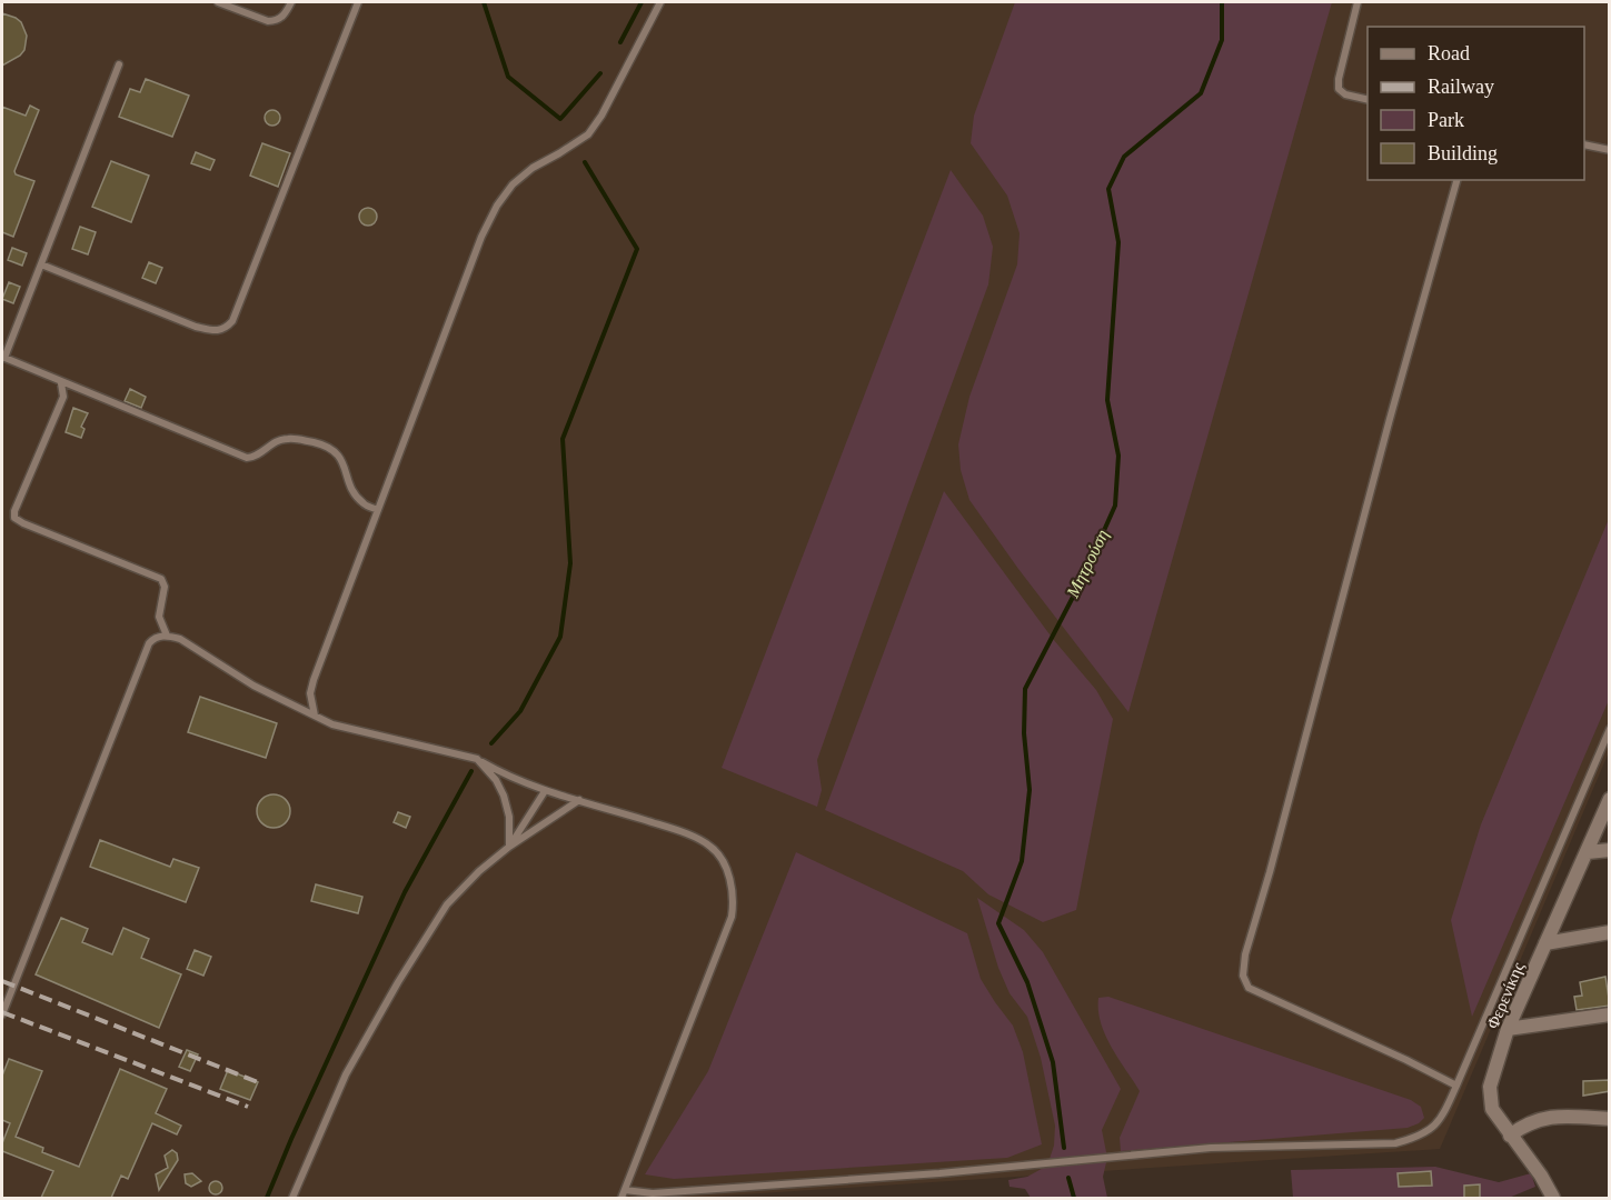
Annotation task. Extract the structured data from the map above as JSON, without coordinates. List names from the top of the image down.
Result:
{
  "streets": {
    "street": ["Φερενίκης"]
  },
  "water": ["Μητρούση"],
  "legend": [
    "Road",
    "Railway",
    "Park",
    "Building"
  ]
}
